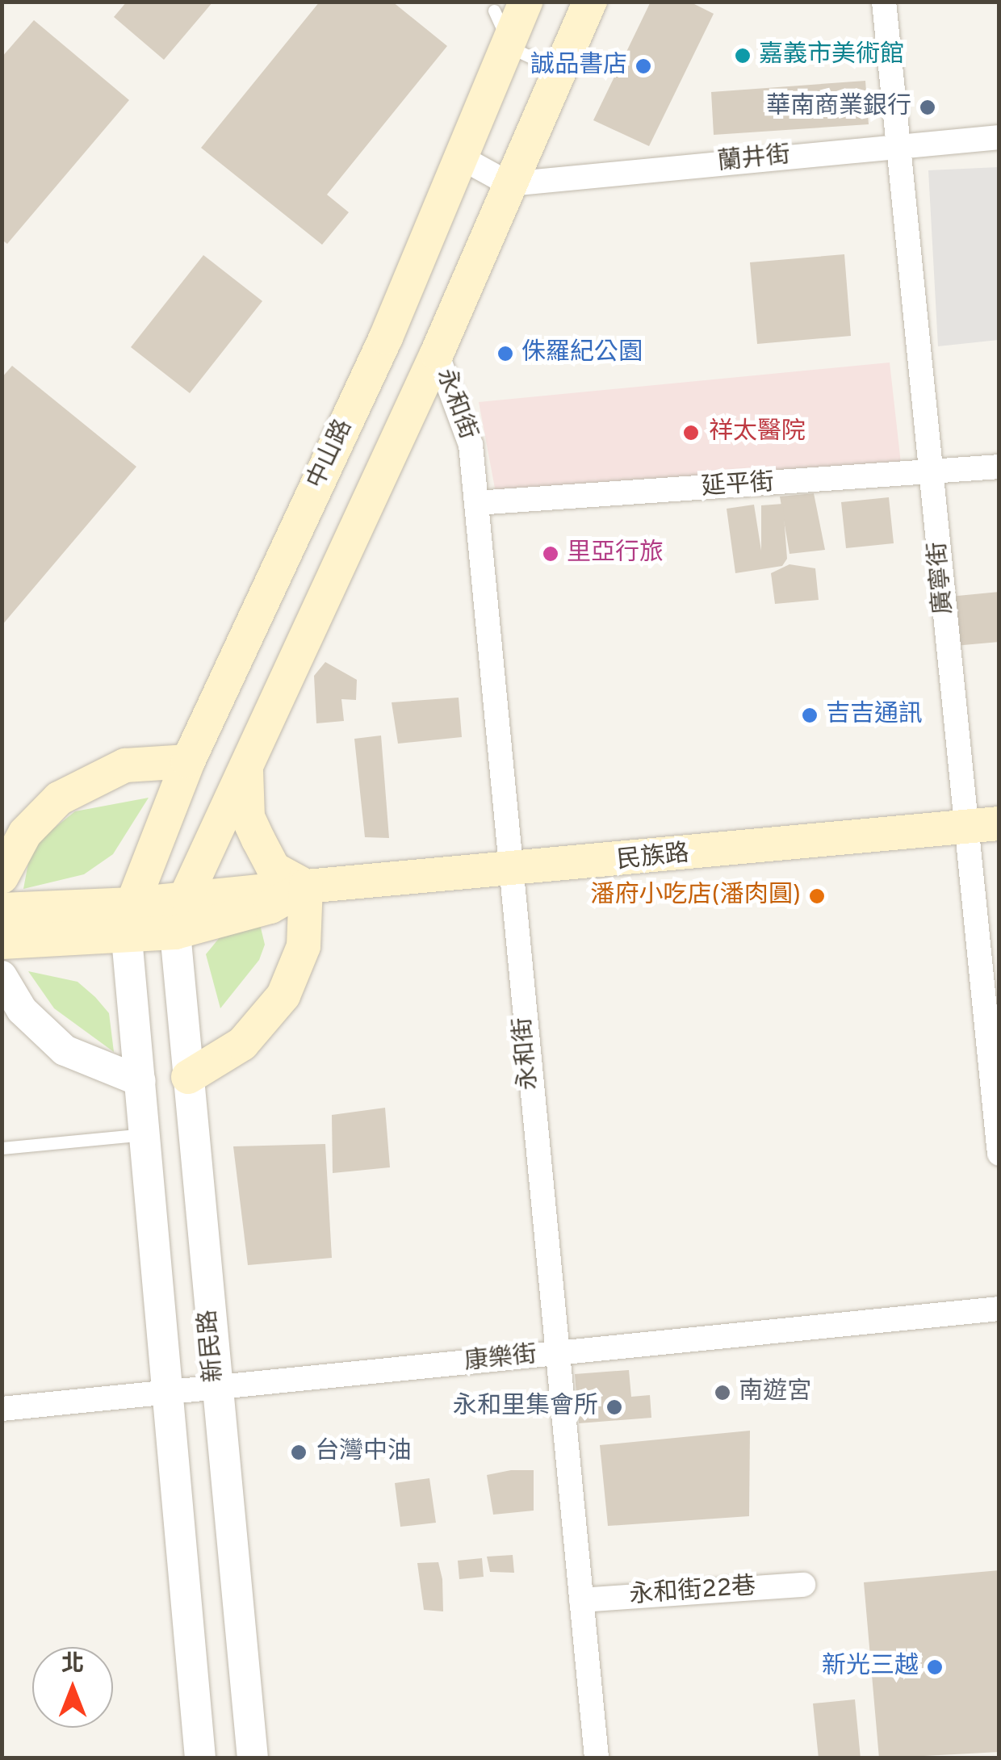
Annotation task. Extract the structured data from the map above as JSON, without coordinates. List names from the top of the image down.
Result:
{
  "streets": {
    "main road": ["中山路", "民族路"],
    "street": [
      "蘭井街",
      "永和街",
      "延平街",
      "廣寧街",
      "新民路",
      "康樂街",
      "永和街22巷"
    ]
  },
  "crossings": [
    ["蘭井街", "廣寧街"],
    ["永和街", "延平街"],
    ["永和街", "民族路"],
    ["永和街", "康樂街"],
    ["永和街", "永和街22巷"],
    ["中山路", "民族路"],
    ["中山路", "新民路"],
    ["延平街", "廣寧街"],
    ["廣寧街", "民族路"],
    ["民族路", "新民路"],
    ["新民路", "康樂街"]
  ],
  "places": [
    "嘉義市美術館",
    "誠品書店",
    "華南商業銀行",
    "侏羅紀公園",
    "祥太醫院",
    "里亞行旅",
    "吉吉通訊",
    "潘府小吃店(潘肉圓)",
    "南遊宮",
    "永和里集會所",
    "台灣中油",
    "新光三越"
  ],
  "north": "top"
}
